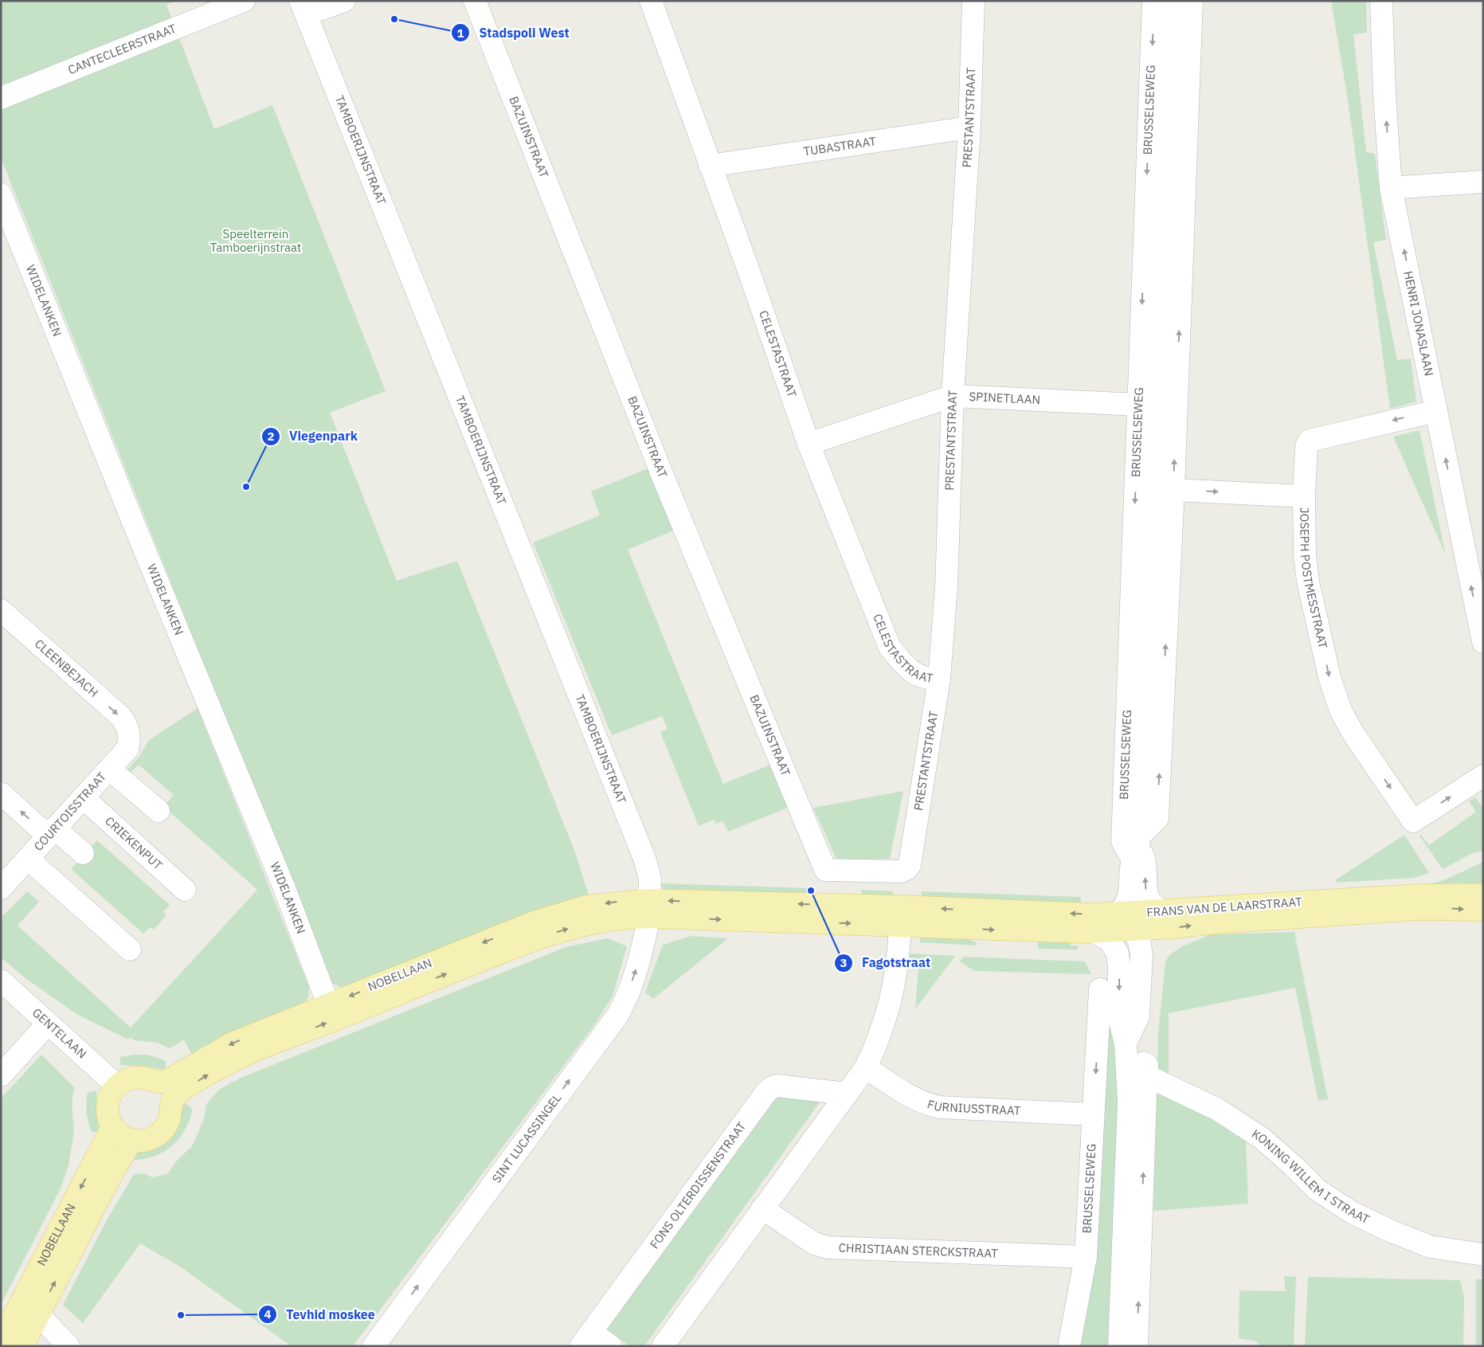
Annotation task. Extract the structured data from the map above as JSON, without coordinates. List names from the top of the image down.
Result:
{
  "streets": {
    "main road": ["FRANS VAN DE LAARSTRAAT", "NOBELLAAN"],
    "street": [
      "CANTECLEERSTRAAT",
      "BRUSSELSEWEG",
      "PRESTANTSTRAAT",
      "BAZUINSTRAAT",
      "TUBASTRAAT",
      "TAMBOERIJNSTRAAT",
      "WIDELANKEN",
      "HENRI JONASLAAN",
      "CELESTASTRAAT",
      "SPINETLAAN",
      "JOSEPH POSTMESSTRAAT",
      "CLEENBEJACH",
      "COURTOISSTRAAT",
      "CRIEKENPUT",
      "GENTELAAN",
      "FURNIUSSTRAAT",
      "SINT LUCASSINGEL",
      "KONING WILLEM I STRAAT",
      "FONS OLTERDISSENSTRAAT",
      "CHRISTIAAN STERCKSTRAAT"
    ]
  },
  "crossings": [
    ["BRUSSELSEWEG", "SPINETLAAN"],
    ["BRUSSELSEWEG", "FRANS VAN DE LAARSTRAAT"],
    ["BRUSSELSEWEG", "FURNIUSSTRAAT"],
    ["BRUSSELSEWEG", "CHRISTIAAN STERCKSTRAAT"],
    ["PRESTANTSTRAAT", "BAZUINSTRAAT"],
    ["PRESTANTSTRAAT", "TUBASTRAAT"],
    ["PRESTANTSTRAAT", "CELESTASTRAAT"],
    ["PRESTANTSTRAAT", "SPINETLAAN"],
    ["TUBASTRAAT", "CELESTASTRAAT"],
    ["TAMBOERIJNSTRAAT", "FRANS VAN DE LAARSTRAAT"],
    ["TAMBOERIJNSTRAAT", "NOBELLAAN"],
    ["TAMBOERIJNSTRAAT", "SINT LUCASSINGEL"],
    ["WIDELANKEN", "NOBELLAAN"],
    ["HENRI JONASLAAN", "JOSEPH POSTMESSTRAAT"],
    ["CELESTASTRAAT", "SPINETLAAN"],
    ["CLEENBEJACH", "COURTOISSTRAAT"],
    ["COURTOISSTRAAT", "CRIEKENPUT"],
    ["FRANS VAN DE LAARSTRAAT", "NOBELLAAN"],
    ["FRANS VAN DE LAARSTRAAT", "SINT LUCASSINGEL"],
    ["NOBELLAAN", "GENTELAAN"],
    ["NOBELLAAN", "SINT LUCASSINGEL"]
  ],
  "one_way": ["HENRI JONASLAAN", "CLEENBEJACH", "SINT LUCASSINGEL"],
  "parks": ["Speelterrein Tamboerijnstraat"],
  "places": [
    "Stadspoli West",
    "Viegenpark",
    "Fagotstraat",
    "Tevhid moskee"
  ]
}
